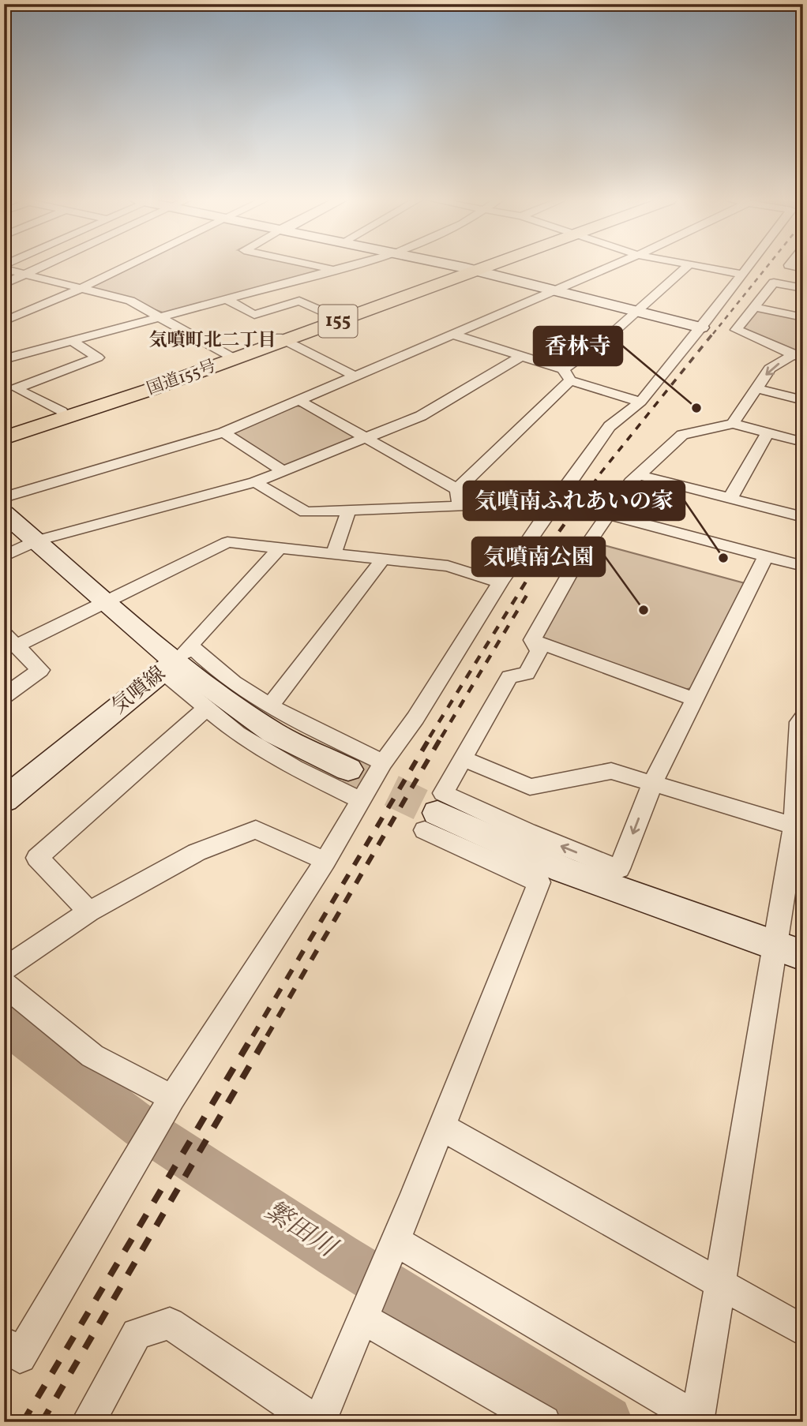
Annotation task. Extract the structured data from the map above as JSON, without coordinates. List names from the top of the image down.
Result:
{
  "streets": {
    "highway": ["155", "国道155号"],
    "street": ["気噴線"]
  },
  "districts": ["気噴町北二丁目"],
  "water": ["繁田川"],
  "places": ["香林寺", "気噴南ふれあいの家", "気噴南公園"]
}
